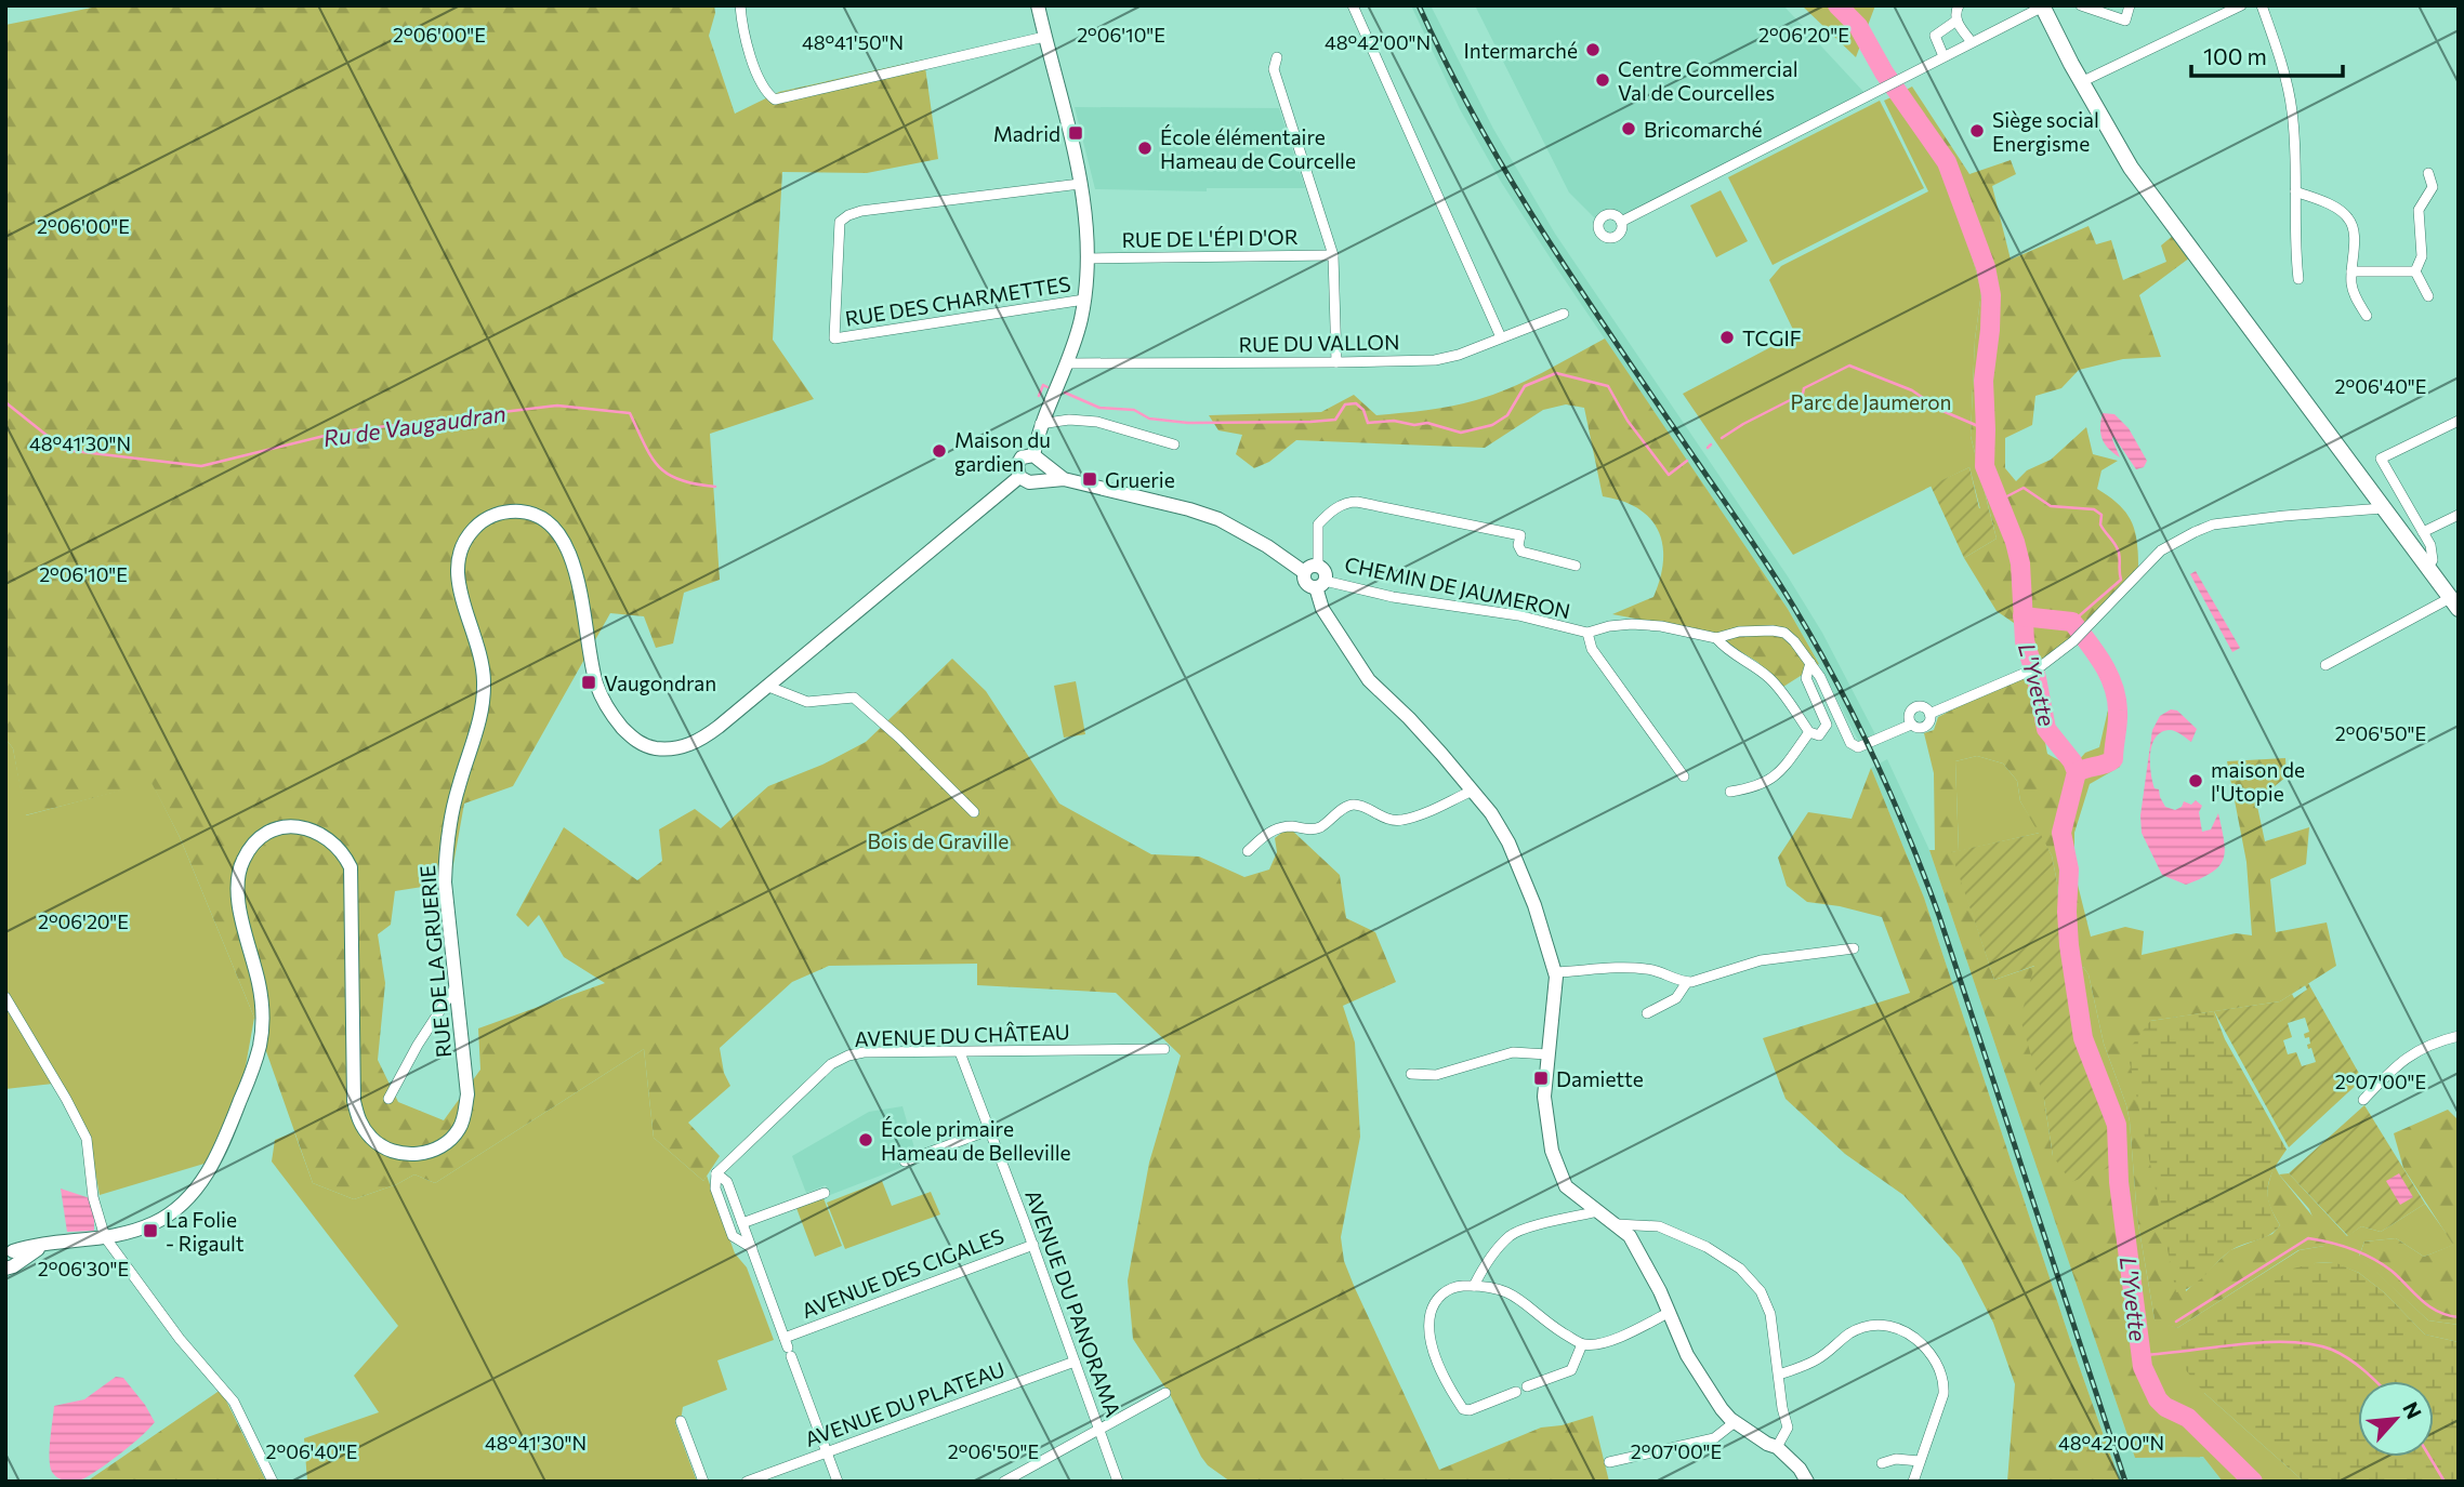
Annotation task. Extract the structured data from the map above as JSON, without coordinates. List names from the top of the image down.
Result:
{
  "streets": {
    "street": [
      "RUE DE L'ÉPI D'OR",
      "RUE DES CHARMETTES",
      "RUE DU VALLON",
      "CHEMIN DE JAUMERON",
      "RUE DE LA GRUERIE",
      "AVENUE DU CHÂTEAU",
      "AVENUE DES CIGALES",
      "AVENUE DU PANORAMA",
      "AVENUE DU PLATEAU"
    ]
  },
  "crossings": [
    ["AVENUE DU CHÂTEAU", "AVENUE DU PANORAMA"],
    ["AVENUE DES CIGALES", "AVENUE DU PANORAMA"],
    ["AVENUE DU PANORAMA", "AVENUE DU PLATEAU"]
  ],
  "water": ["Ru de Vaugaudran", "L'Yvette"],
  "parks": ["Parc de Jaumeron", "Bois de Graville"],
  "places": {
    "other": [
      "Intermarché",
      "Centre Commercial Val de Courcelles",
      "Bricomarché",
      "Siège social Energisme",
      "École élémentaire Hameau de Courcelle",
      "TCGIF",
      "Maison du gardien",
      "maison de l'Utopie",
      "École primaire Hameau de Belleville"
    ],
    "transit": [
      "Madrid",
      "Gruerie",
      "Vaugondran",
      "Damiette",
      "La Folie - Rigault"
    ]
  },
  "scale_bar": "100 m",
  "north": "top right",
  "coordinates": [
    "2°06'00\"E",
    "2°06'10\"E",
    "2°06'20\"E",
    "48°41'50\"N",
    "48°42'00\"N",
    "2°06'40\"E",
    "48°41'30\"N",
    "2°06'50\"E",
    "2°07'00\"E",
    "2°06'30\"E"
  ]
}
